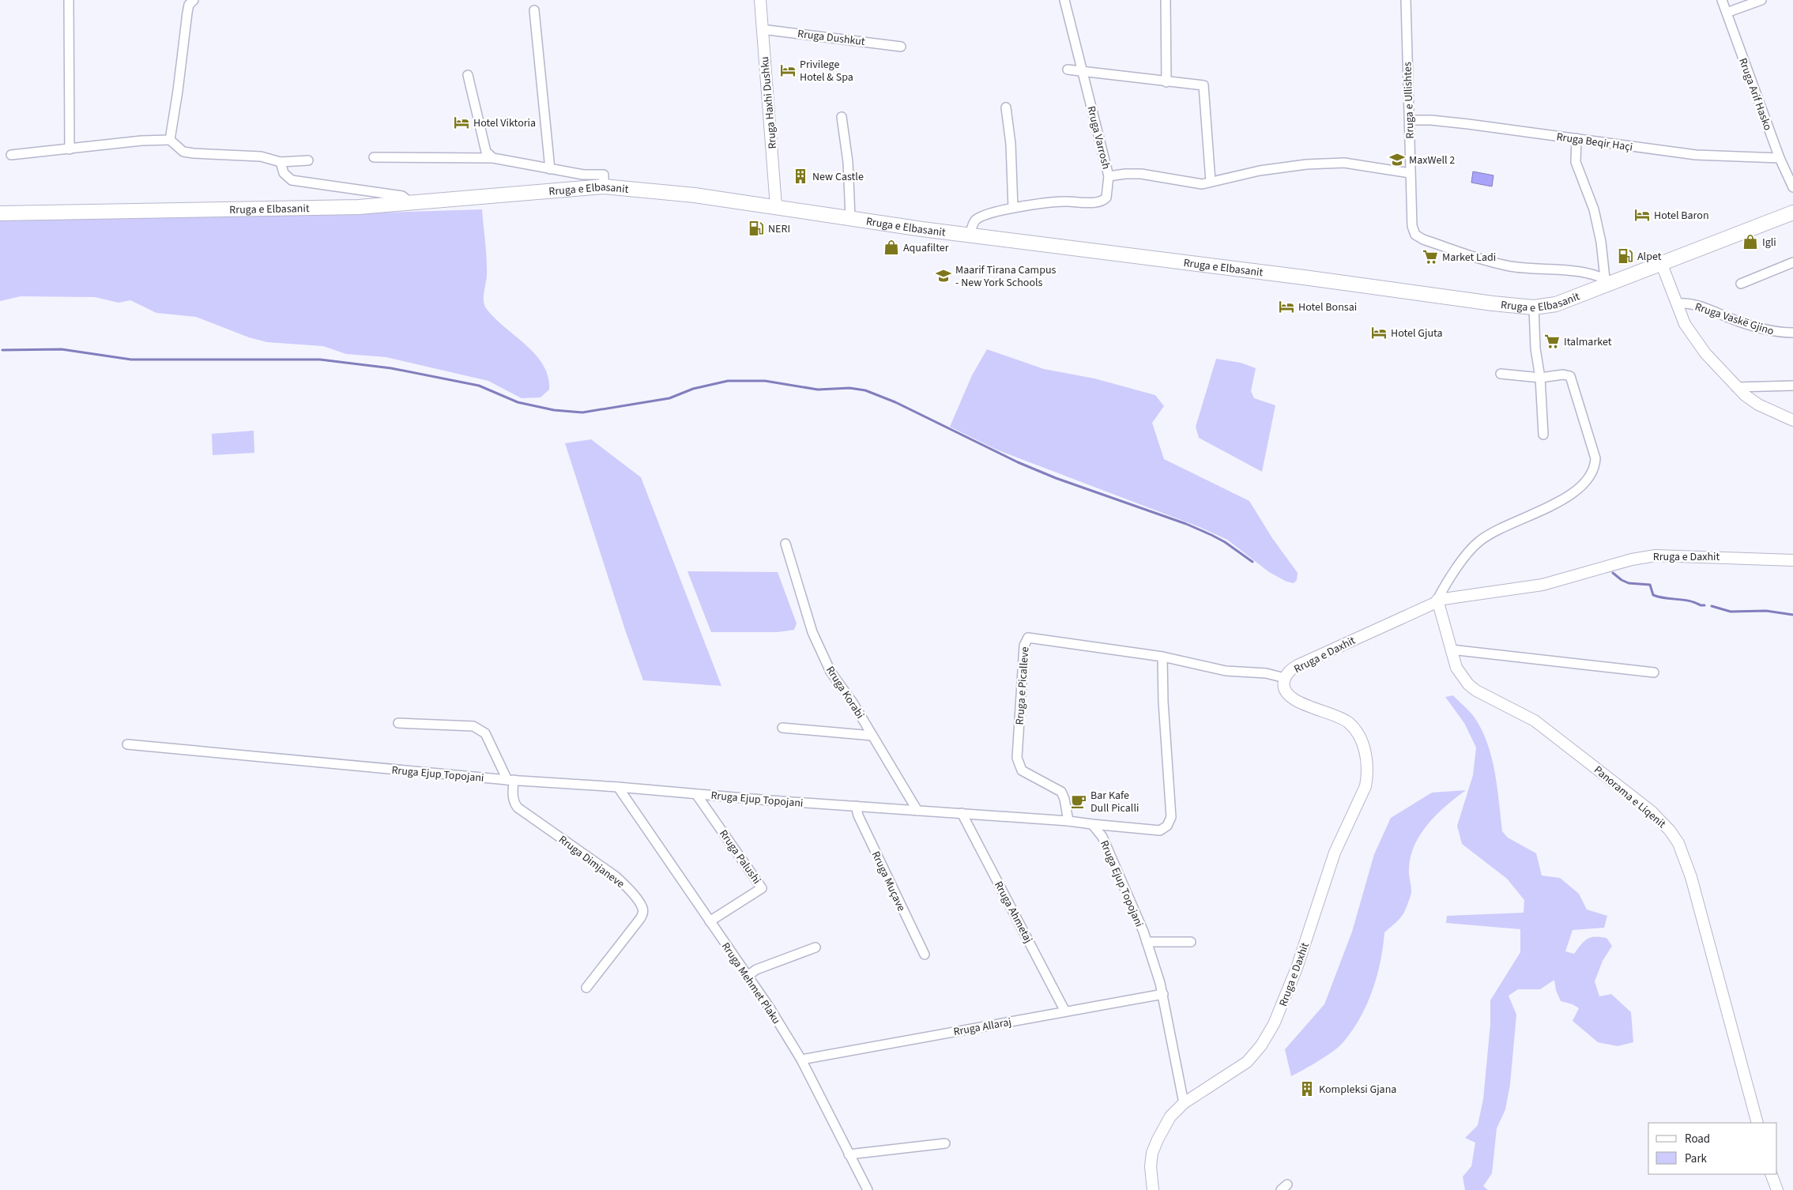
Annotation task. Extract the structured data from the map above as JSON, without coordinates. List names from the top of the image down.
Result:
{
  "streets": {
    "main road": ["Rruga e Elbasanit"],
    "street": [
      "Rruga Dushkut",
      "Rruga Arif Hasko",
      "Rruga e Ullishtes",
      "Rruga Haxhi Dushku",
      "Rruga Varrosh",
      "Rruga Beqir Haçi",
      "Rruga Vaskë Gjino",
      "Rruga e Daxhit",
      "Rruga e Picalleve",
      "Rruga Korabi",
      "Rruga Ejup Topojani",
      "Panorama e Liqenit",
      "Rruga Palushi",
      "Rruga Dimjaneve",
      "Rruga Muçave",
      "Rruga Ahmetaj",
      "Rruga Mehmet Plaku",
      "Rruga Allaraj"
    ]
  },
  "crossings": [
    ["Rruga Dushkut", "Rruga Haxhi Dushku"],
    ["Rruga Arif Hasko", "Rruga Beqir Haçi"],
    ["Rruga e Ullishtes", "Rruga Beqir Haçi"],
    ["Rruga e Ullishtes", "Rruga e Elbasanit"],
    ["Rruga Haxhi Dushku", "Rruga e Elbasanit"],
    ["Rruga Varrosh", "Rruga e Elbasanit"],
    ["Rruga e Daxhit", "Rruga e Picalleve"],
    ["Rruga e Daxhit", "Rruga Ejup Topojani"],
    ["Rruga e Daxhit", "Panorama e Liqenit"],
    ["Rruga e Picalleve", "Rruga Ejup Topojani"],
    ["Rruga Korabi", "Rruga Ejup Topojani"],
    ["Rruga Ejup Topojani", "Rruga Palushi"],
    ["Rruga Ejup Topojani", "Rruga Dimjaneve"],
    ["Rruga Ejup Topojani", "Rruga Muçave"],
    ["Rruga Ejup Topojani", "Rruga Ahmetaj"],
    ["Rruga Ejup Topojani", "Rruga Mehmet Plaku"],
    ["Rruga Ejup Topojani", "Rruga Allaraj"],
    ["Rruga Palushi", "Rruga Mehmet Plaku"],
    ["Rruga Ahmetaj", "Rruga Allaraj"],
    ["Rruga Mehmet Plaku", "Rruga Allaraj"]
  ],
  "places": {
    "hotel": [
      "Privilege Hotel & Spa",
      "Hotel Viktoria",
      "Hotel Baron",
      "Hotel Bonsai",
      "Hotel Gjuta"
    ],
    "school or university": ["MaxWell 2", "Maarif Tirana Campus - New York Schools"],
    "building": ["New Castle", "Kompleksi Gjana"],
    "fuel station": ["NERI", "Alpet"],
    "shop": ["Igli", "Aquafilter"],
    "supermarket": ["Market Ladi", "Italmarket"],
    "cafe": ["Bar Kafe Dull Picalli"]
  },
  "legend": ["Road", "Park"]
}
